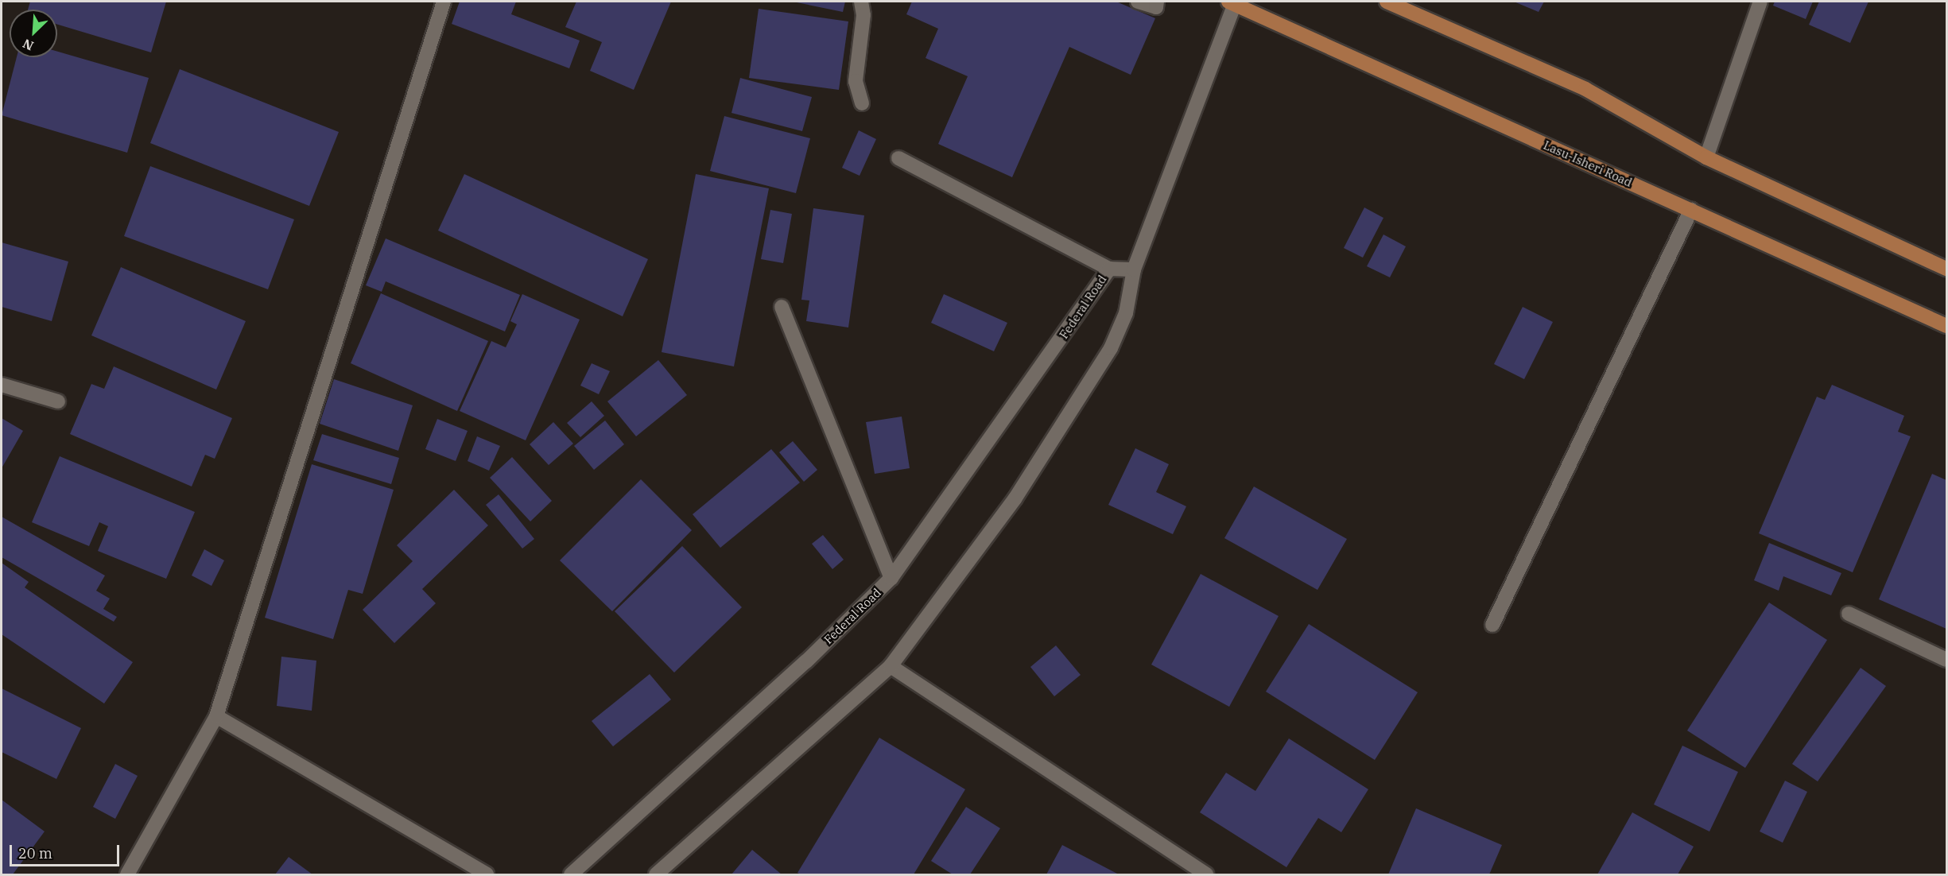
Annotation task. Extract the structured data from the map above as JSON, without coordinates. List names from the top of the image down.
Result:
{
  "streets": {
    "main road": ["Lasu-Isheri Road"],
    "street": ["Federal Road"]
  },
  "scale_bar": "20 m",
  "north": "bottom left"
}
